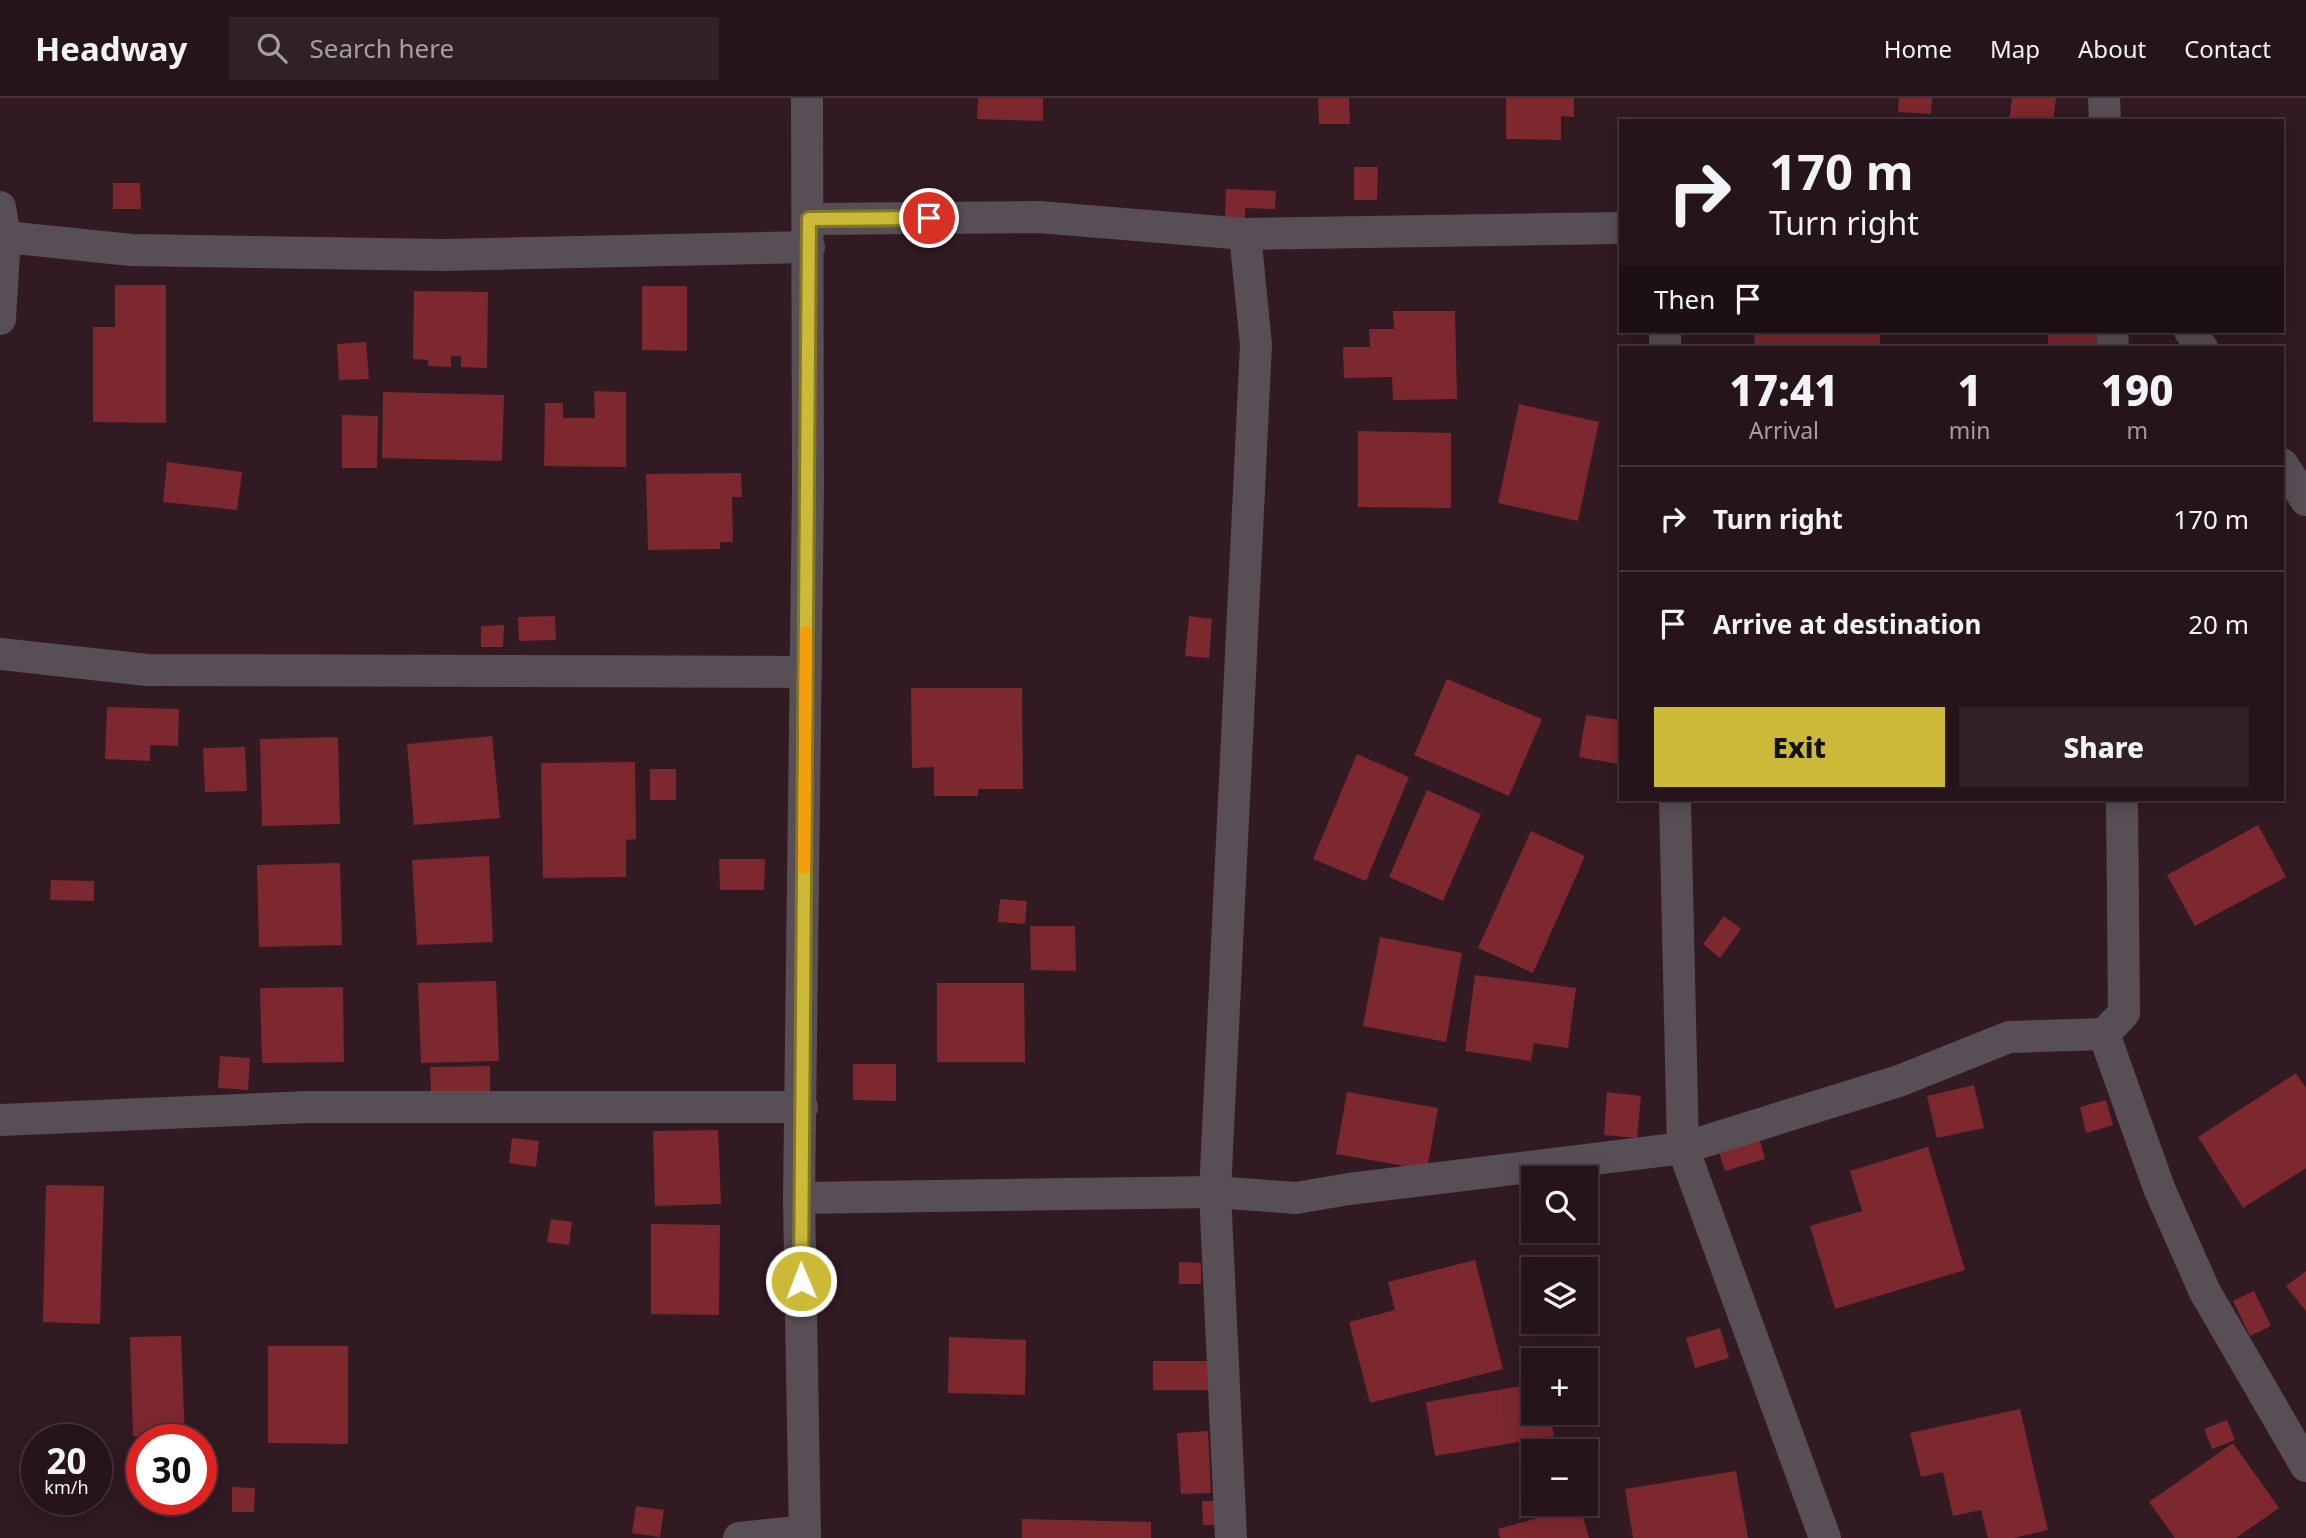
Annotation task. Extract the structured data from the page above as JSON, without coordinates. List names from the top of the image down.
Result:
{
  "page": {
    "header": "Headway",
    "search": "Search here",
    "nav": [
      "Home",
      "Map",
      "About",
      "Contact"
    ],
    "turn": ["170 m", "Turn right"],
    "then": "Then",
    "eta": [
      "17:41",
      "Arrival",
      "1",
      "min",
      "190",
      "m"
    ],
    "list": [
      {
        "name": "Turn right",
        "value": "170 m"
      },
      {
        "name": "Arrive at destination",
        "value": "20 m"
      }
    ],
    "buttons": ["Exit", "Share"],
    "map_buttons": ["+", "−"],
    "speed": "20 km/h",
    "limit": "30"
  }
}
